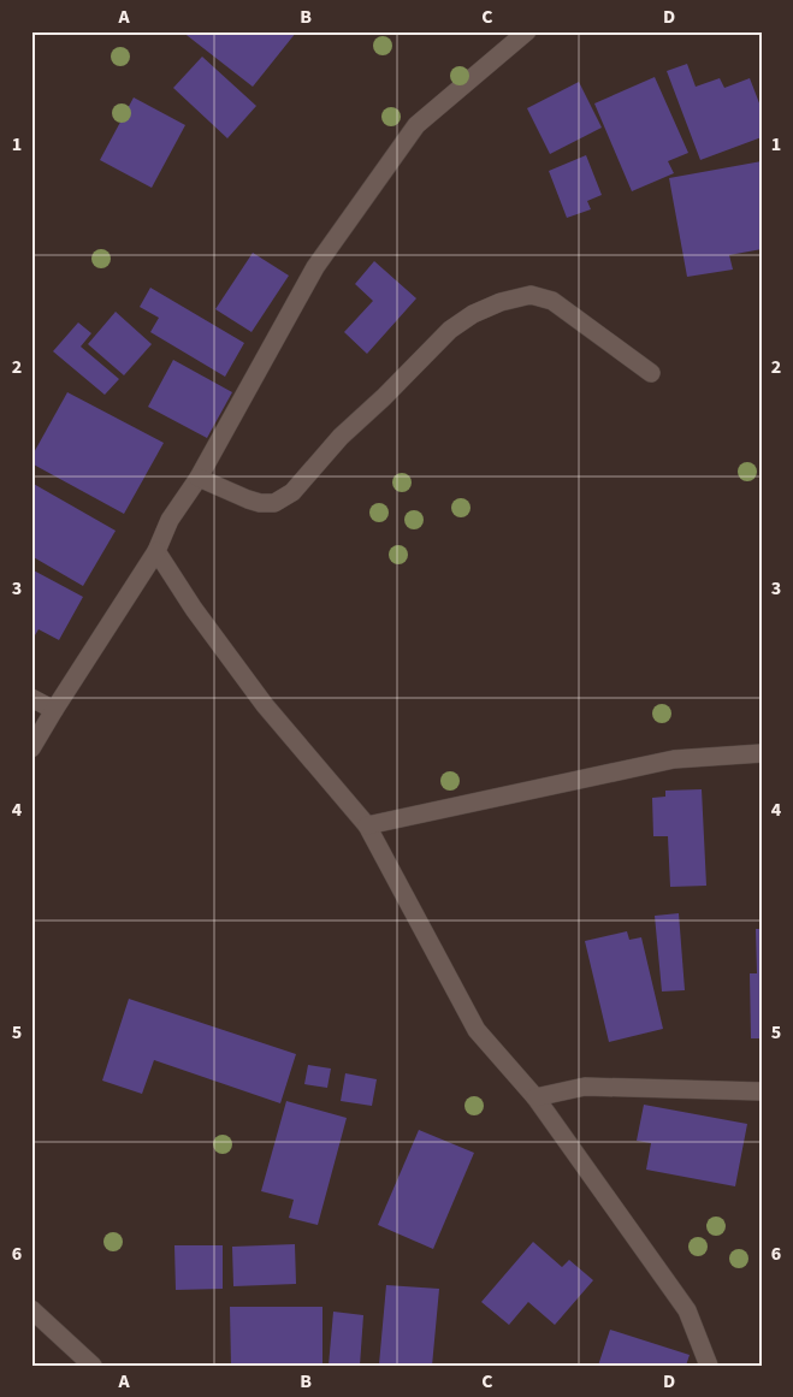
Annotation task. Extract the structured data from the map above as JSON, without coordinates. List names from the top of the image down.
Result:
{
  "grid": {
    "columns": [
      "A",
      "B",
      "C",
      "D"
    ],
    "rows": [
      "1",
      "2",
      "3",
      "4",
      "5",
      "6"
    ]
  }
}
